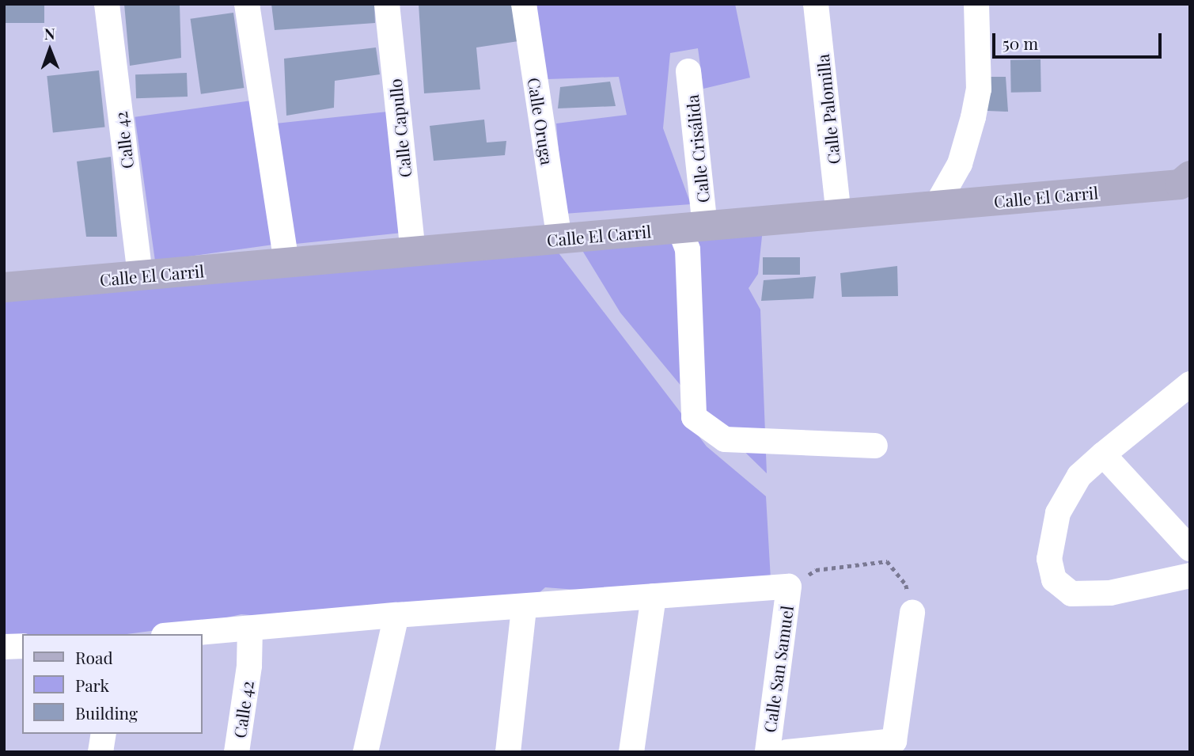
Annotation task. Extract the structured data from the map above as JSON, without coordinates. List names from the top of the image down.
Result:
{
  "streets": {
    "main road": ["Calle El Carril"],
    "street": [
      "Calle Palomilla",
      "Calle Oruga",
      "Calle Capullo",
      "Calle 42",
      "Calle Crisálida",
      "Calle San Samuel"
    ]
  },
  "crossings": [
    ["Calle Palomilla", "Calle El Carril"],
    ["Calle Oruga", "Calle El Carril"],
    ["Calle Capullo", "Calle El Carril"],
    ["Calle 42", "Calle El Carril"],
    ["Calle Crisálida", "Calle El Carril"]
  ],
  "legend": ["Road", "Park", "Building"],
  "scale_bar": "50 m",
  "north": "top"
}
